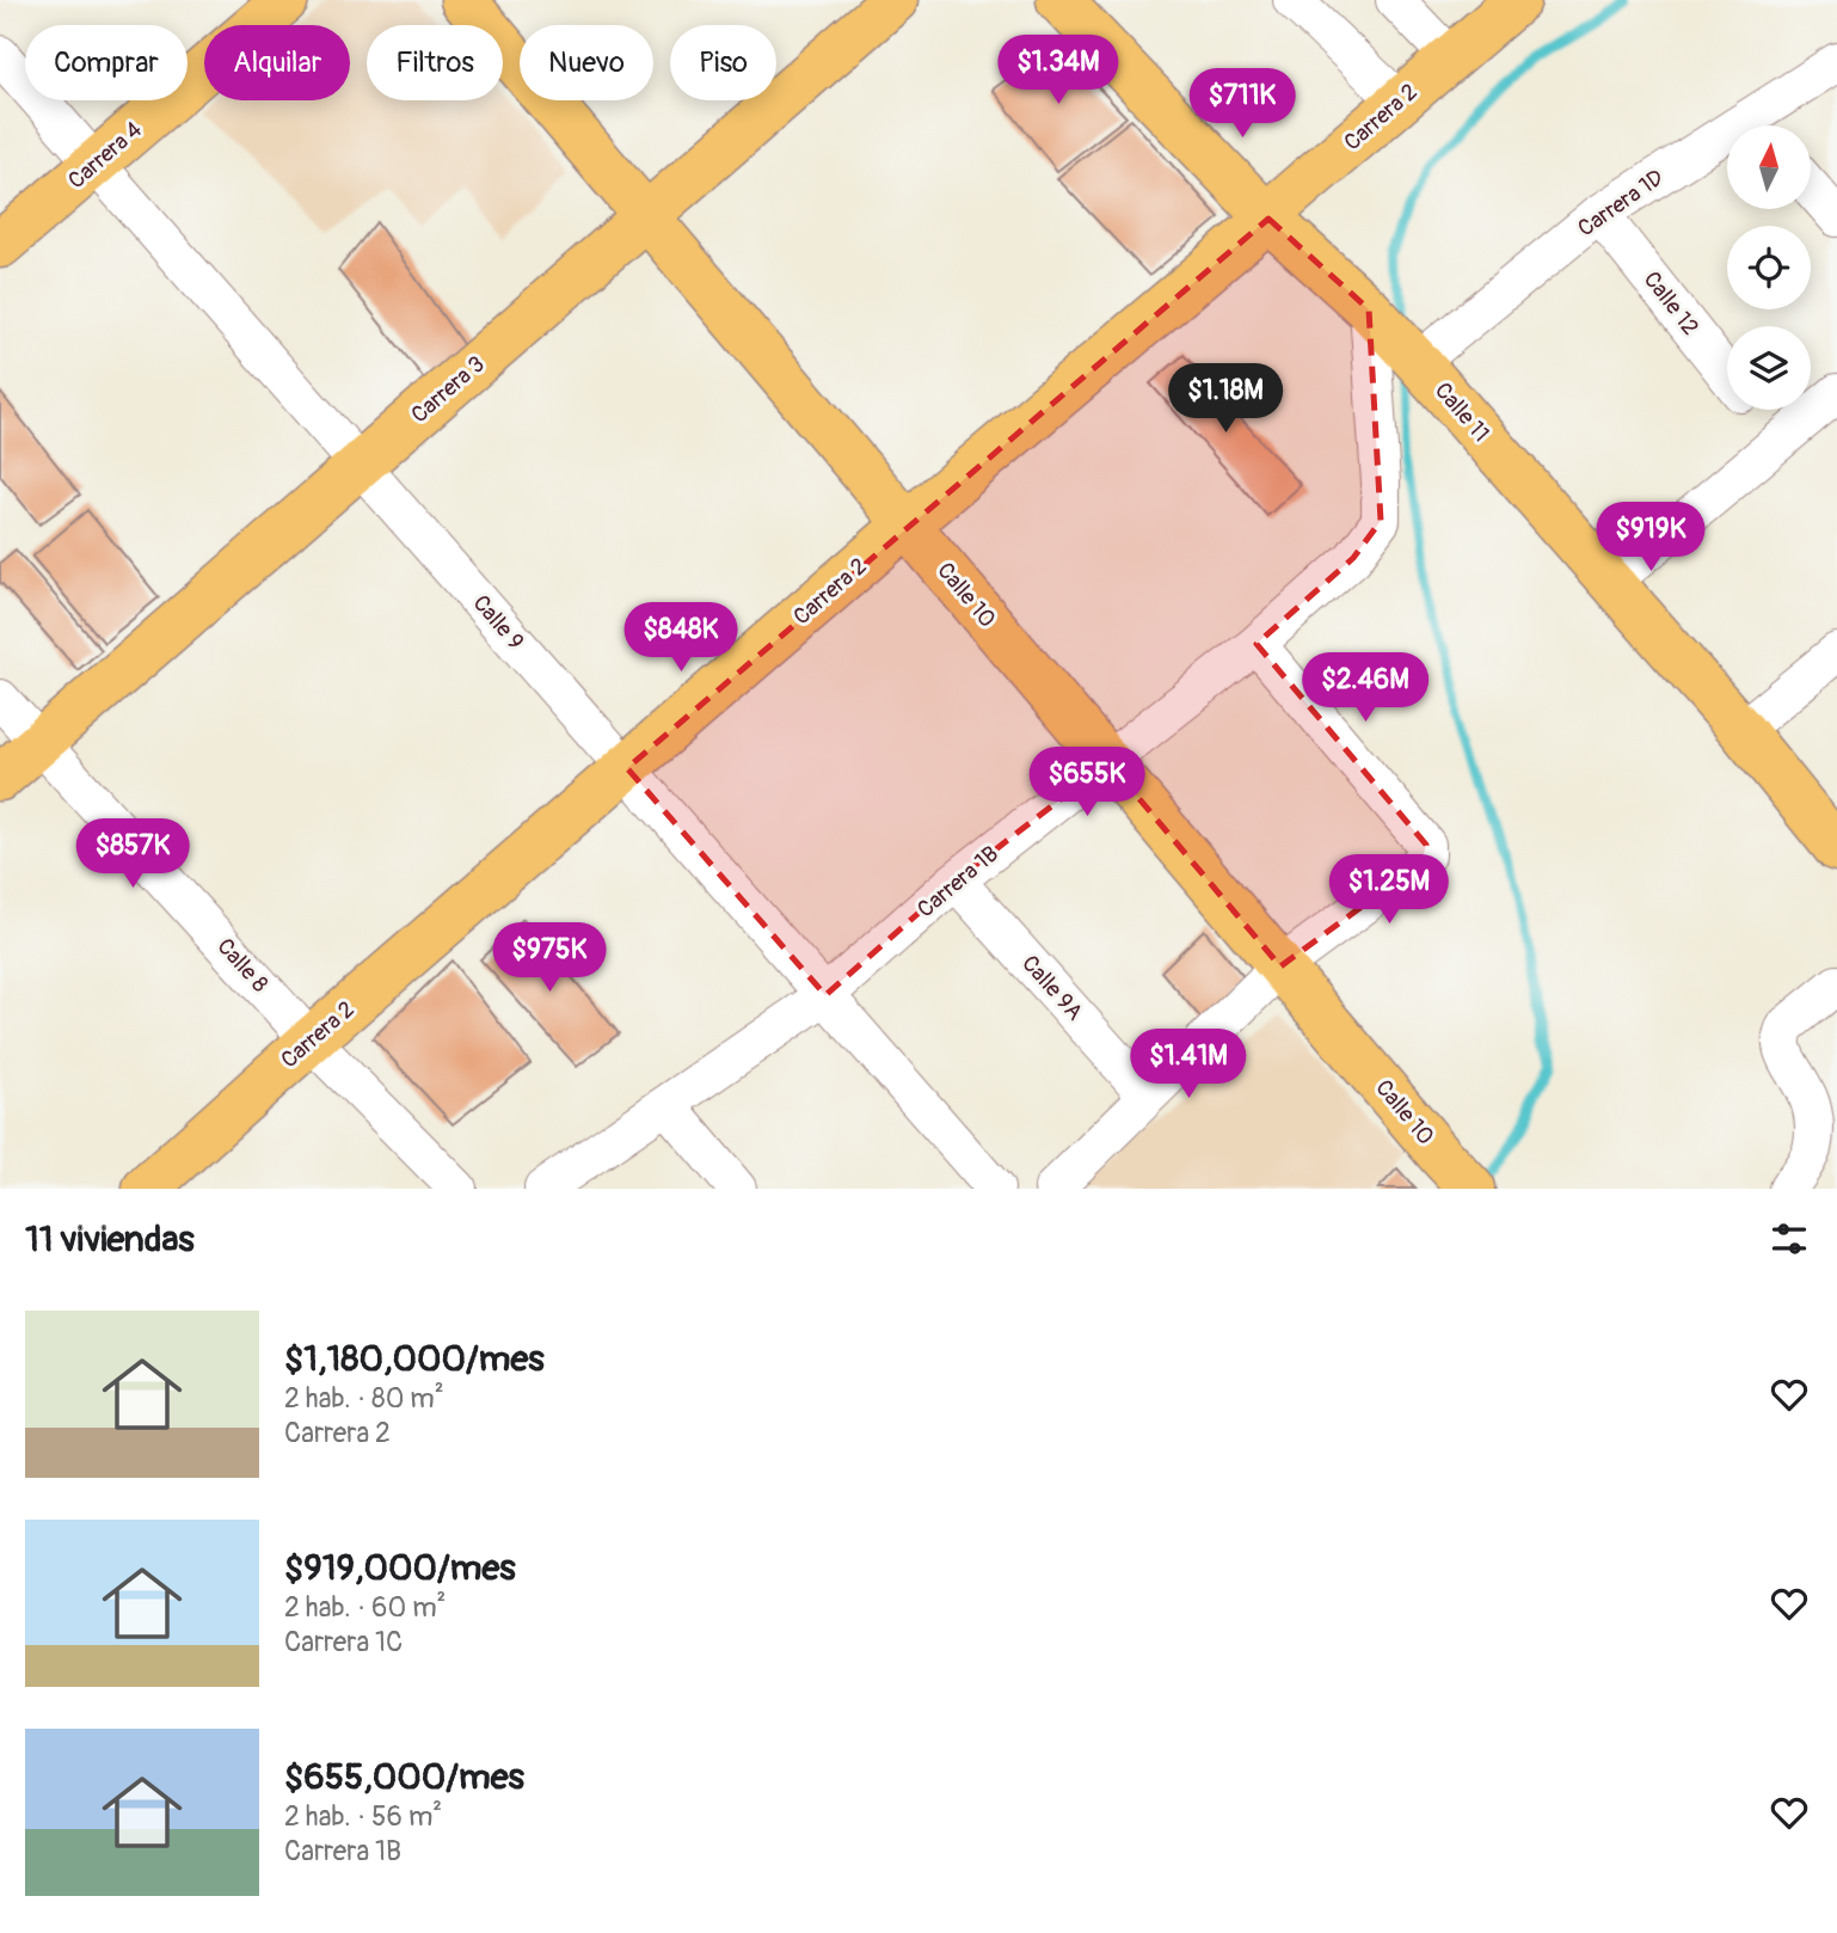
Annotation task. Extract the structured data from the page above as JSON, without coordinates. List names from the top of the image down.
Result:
{
  "streets": {
    "main road": [
      "Carrera 2",
      "Carrera 4",
      "Carrera 3",
      "Calle 11",
      "Calle 10"
    ],
    "street": [
      "Carrera 1D",
      "Calle 12",
      "Calle 9",
      "Carrera 1B",
      "Calle 8",
      "Calle 9A"
    ]
  },
  "crossings": [
    ["Carrera 2", "Calle 11"],
    ["Carrera 2", "Calle 10"],
    ["Carrera 2", "Calle 9"],
    ["Carrera 2", "Calle 8"],
    ["Carrera 4", "Calle 9"],
    ["Carrera 1D", "Calle 12"],
    ["Carrera 1D", "Calle 11"],
    ["Carrera 1D", "Carrera 1B"],
    ["Carrera 3", "Calle 10"],
    ["Carrera 3", "Calle 9"],
    ["Carrera 3", "Calle 8"],
    ["Calle 11", "Carrera 1B"],
    ["Calle 10", "Carrera 1B"],
    ["Calle 9", "Carrera 1B"],
    ["Carrera 1B", "Calle 9A"]
  ],
  "north": "top",
  "page": {
    "chip": [
      "Comprar",
      "Alquilar",
      "Filtros",
      "Nuevo",
      "Piso"
    ],
    "price": [
      "$1.34M",
      "$711K",
      "$1.18M",
      "$919K",
      "$848K",
      "$2.46M",
      "$655K",
      "$857K",
      "$1.25M",
      "$975K",
      "$1.41M"
    ],
    "heading": "11 viviendas",
    "list": [
      {
        "name": "$1,180,000/mes",
        "note": "2 hab. · 80 m² · Carrera 2"
      },
      {
        "name": "$919,000/mes",
        "note": "2 hab. · 60 m² · Carrera 1C"
      },
      {
        "name": "$655,000/mes",
        "note": "2 hab. · 56 m² · Carrera 1B"
      }
    ]
  }
}
